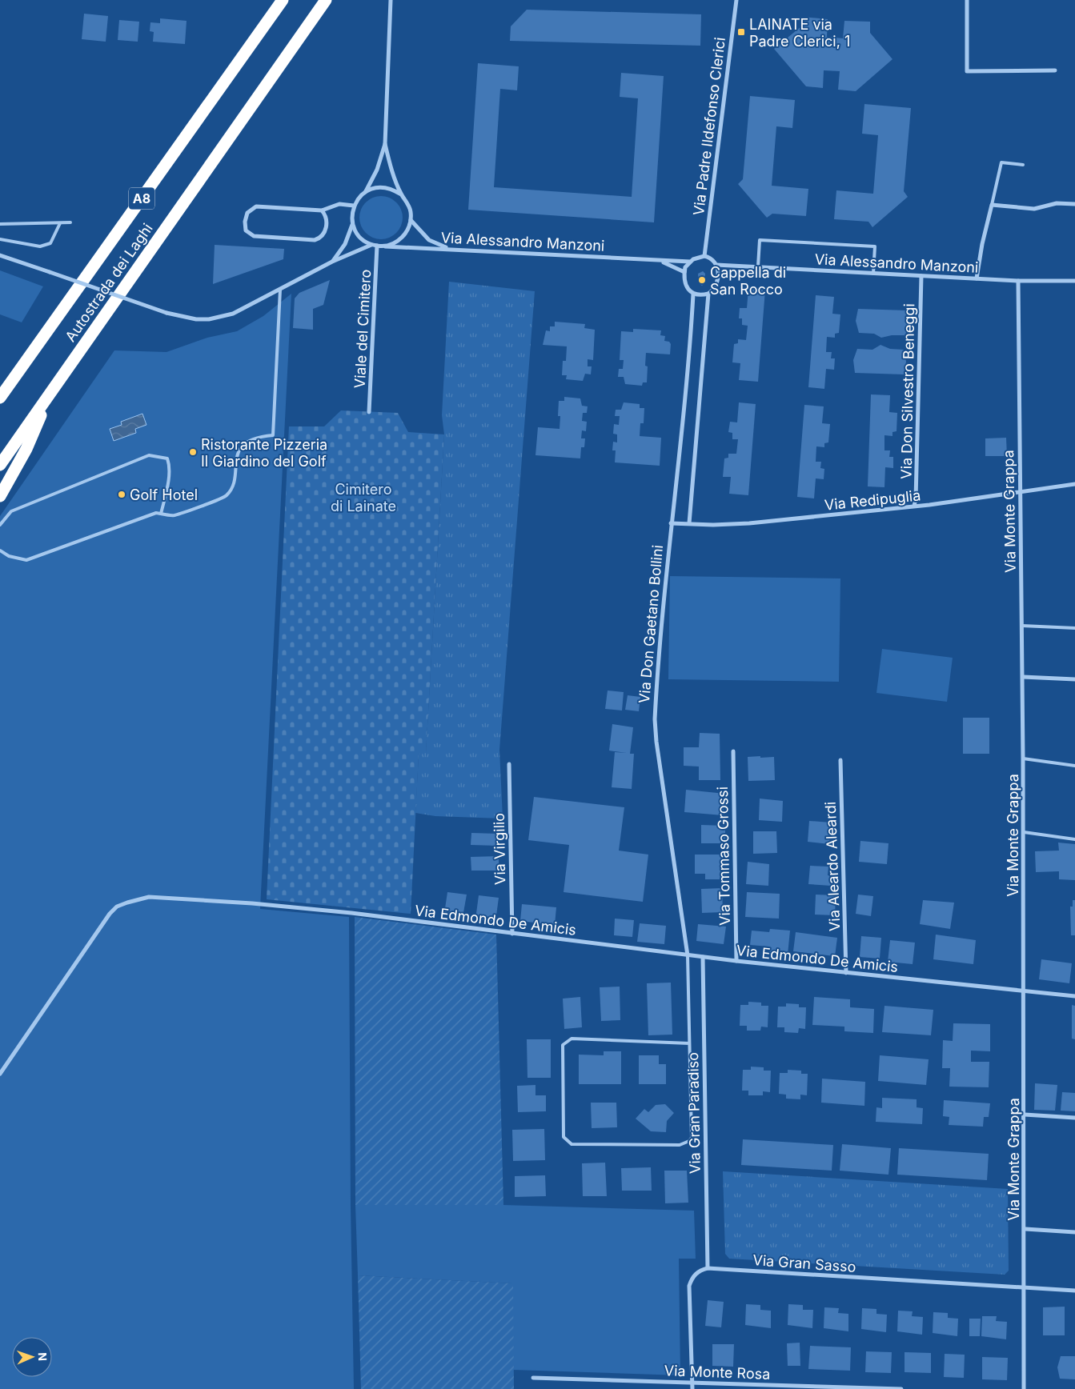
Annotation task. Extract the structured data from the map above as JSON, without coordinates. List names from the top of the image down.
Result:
{
  "streets": {
    "highway": ["A8", "Autostrada dei Laghi"],
    "street": [
      "Via Padre Ildefonso Clerici",
      "Via Alessandro Manzoni",
      "Viale del Cimitero",
      "Via Don Silvestro Beneggi",
      "Via Redipuglia",
      "Via Monte Grappa",
      "Via Don Gaetano Bollini",
      "Via Virgilio",
      "Via Tommaso Grossi",
      "Via Aleardo Aleardi",
      "Via Edmondo De Amicis",
      "Via Gran Paradiso",
      "Via Gran Sasso",
      "Via Monte Rosa"
    ]
  },
  "crossings": [
    ["Via Padre Ildefonso Clerici", "Via Alessandro Manzoni"],
    ["Via Padre Ildefonso Clerici", "Via Don Gaetano Bollini"],
    ["Via Alessandro Manzoni", "Viale del Cimitero"],
    ["Via Alessandro Manzoni", "Via Don Silvestro Beneggi"],
    ["Via Alessandro Manzoni", "Via Monte Grappa"],
    ["Via Alessandro Manzoni", "Via Don Gaetano Bollini"],
    ["Via Don Silvestro Beneggi", "Via Redipuglia"],
    ["Via Redipuglia", "Via Monte Grappa"],
    ["Via Redipuglia", "Via Don Gaetano Bollini"],
    ["Via Monte Grappa", "Via Edmondo De Amicis"],
    ["Via Monte Grappa", "Via Gran Sasso"],
    ["Via Don Gaetano Bollini", "Via Edmondo De Amicis"],
    ["Via Virgilio", "Via Edmondo De Amicis"],
    ["Via Tommaso Grossi", "Via Edmondo De Amicis"],
    ["Via Aleardo Aleardi", "Via Edmondo De Amicis"],
    ["Via Edmondo De Amicis", "Via Gran Paradiso"],
    ["Via Gran Paradiso", "Via Gran Sasso"]
  ],
  "parks": ["Cimitero di Lainate"],
  "places": {
    "transit": ["LAINATE via Padre Clerici, 1"],
    "other": ["Cappella di San Rocco", "Ristorante Pizzeria Il Giardino del Golf", "Golf Hotel"]
  },
  "north": "right"
}
